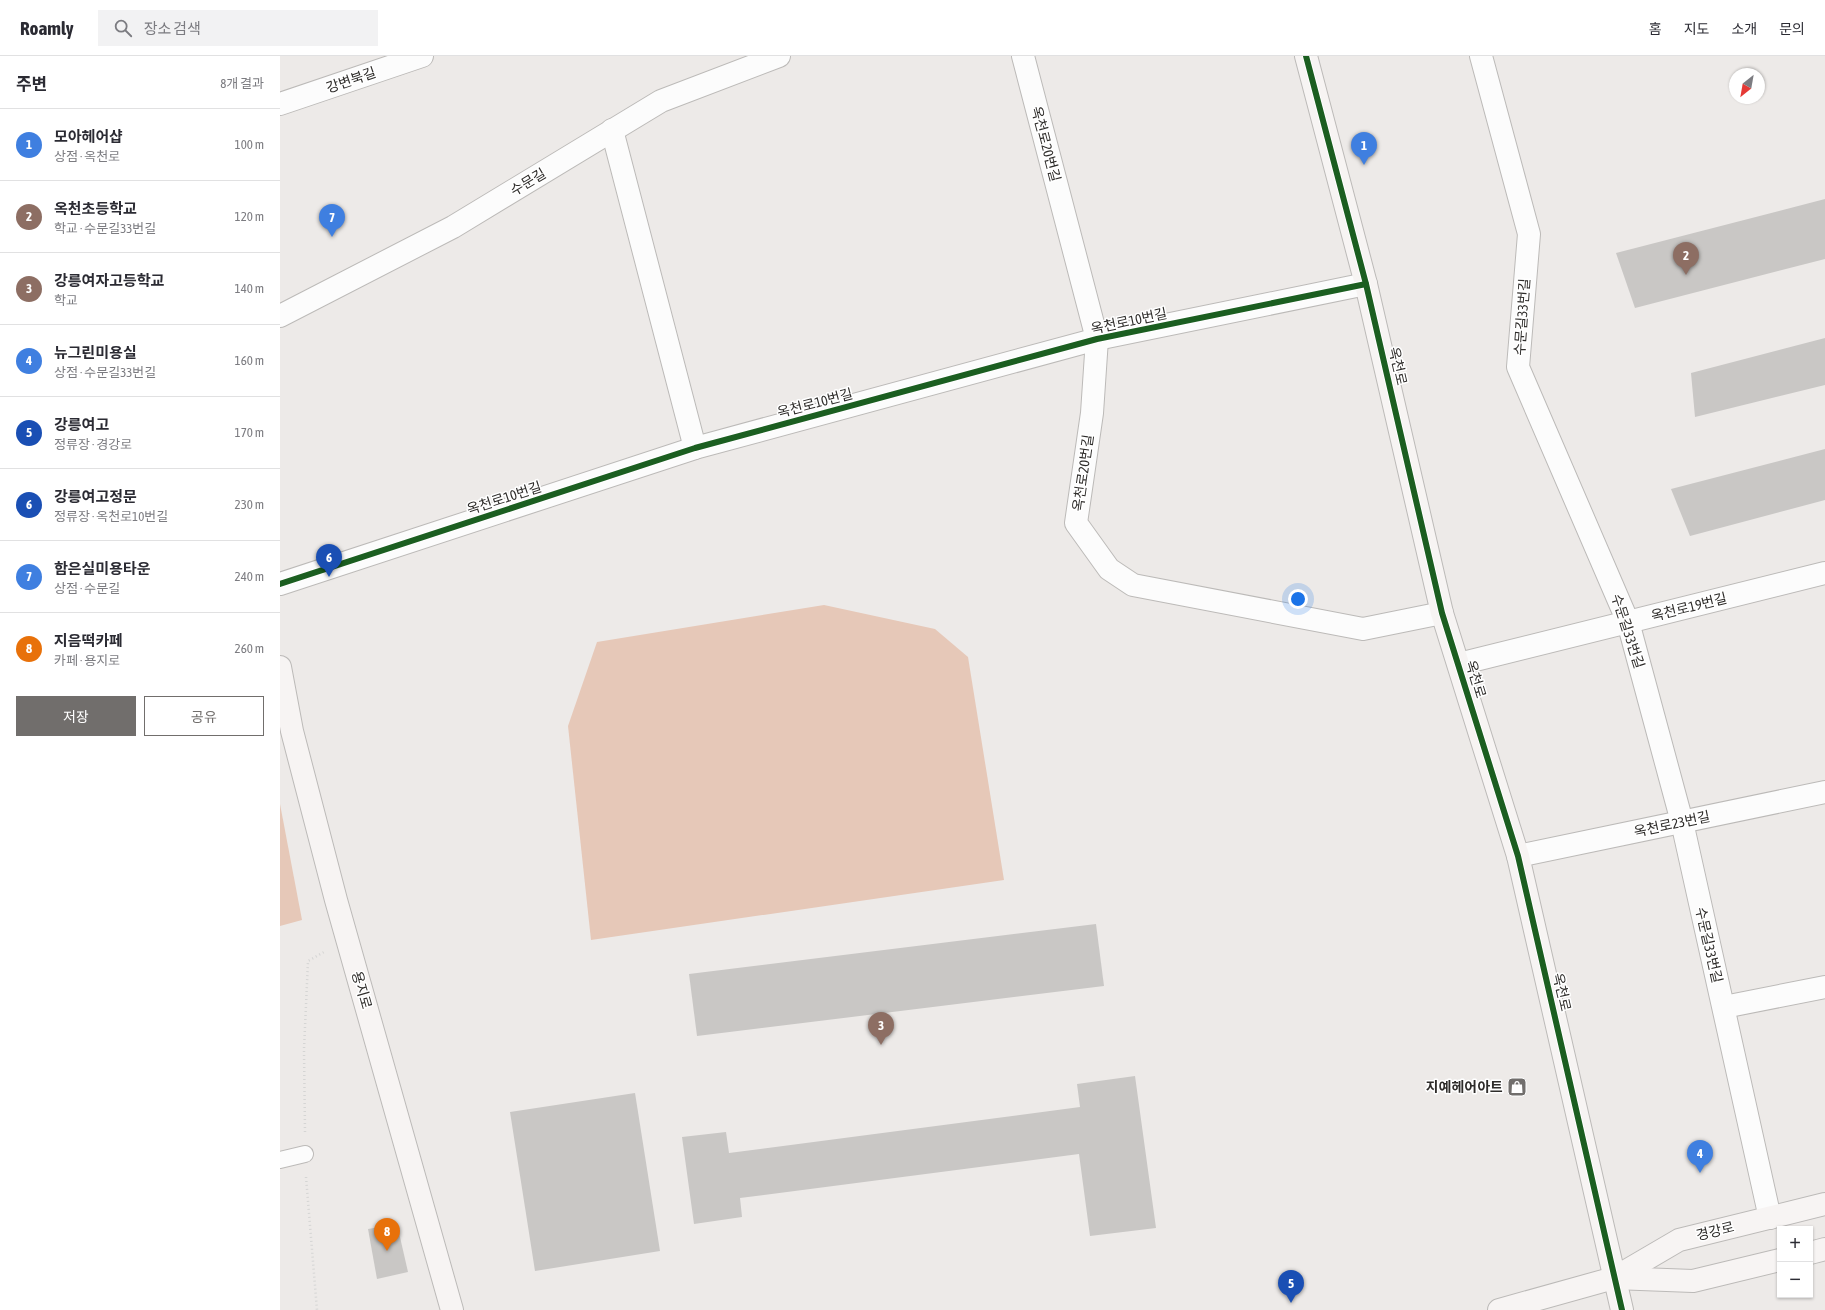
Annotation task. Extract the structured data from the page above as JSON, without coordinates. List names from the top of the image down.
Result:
{
  "streets": {
    "street": [
      "강변북길",
      "옥천로20번길",
      "수문길",
      "수문길33번길",
      "옥천로10번길",
      "옥천로",
      "옥천로19번길",
      "옥천로23번길",
      "용지로",
      "경강로"
    ]
  },
  "crossings": [
    ["옥천로20번길", "옥천로10번길"],
    ["옥천로20번길", "옥천로"],
    ["수문길33번길", "옥천로19번길"],
    ["수문길33번길", "옥천로23번길"],
    ["수문길33번길", "경강로"],
    ["옥천로10번길", "옥천로"],
    ["옥천로", "옥천로19번길"],
    ["옥천로", "옥천로23번길"],
    ["옥천로", "경강로"]
  ],
  "places": {
    "shop": ["지예헤어아트"]
  },
  "north": "bottom left",
  "page": {
    "header": "Roamly",
    "search": "장소 검색",
    "nav": [
      "홈",
      "지도",
      "소개",
      "문의"
    ],
    "heading": ["주변", "8개 결과"],
    "list": [
      {
        "mark": "1",
        "name": "모아헤어샵",
        "note": "상점 · 옥천로",
        "value": "100 m"
      },
      {
        "mark": "2",
        "name": "옥천초등학교",
        "note": "학교 · 수문길33번길",
        "value": "120 m"
      },
      {
        "mark": "3",
        "name": "강릉여자고등학교",
        "note": "학교",
        "value": "140 m"
      },
      {
        "mark": "4",
        "name": "뉴그린미용실",
        "note": "상점 · 수문길33번길",
        "value": "160 m"
      },
      {
        "mark": "5",
        "name": "강릉여고",
        "note": "정류장 · 경강로",
        "value": "170 m"
      },
      {
        "mark": "6",
        "name": "강릉여고정문",
        "note": "정류장 · 옥천로10번길",
        "value": "230 m"
      },
      {
        "mark": "7",
        "name": "함은실미용타운",
        "note": "상점 · 수문길",
        "value": "240 m"
      },
      {
        "mark": "8",
        "name": "지음떡카페",
        "note": "카페 · 용지로",
        "value": "260 m"
      }
    ],
    "pins": [
      "1",
      "7",
      "2",
      "6",
      "3",
      "4",
      "8",
      "5"
    ],
    "buttons": ["저장", "공유"],
    "map_buttons": ["+", "−"]
  }
}
